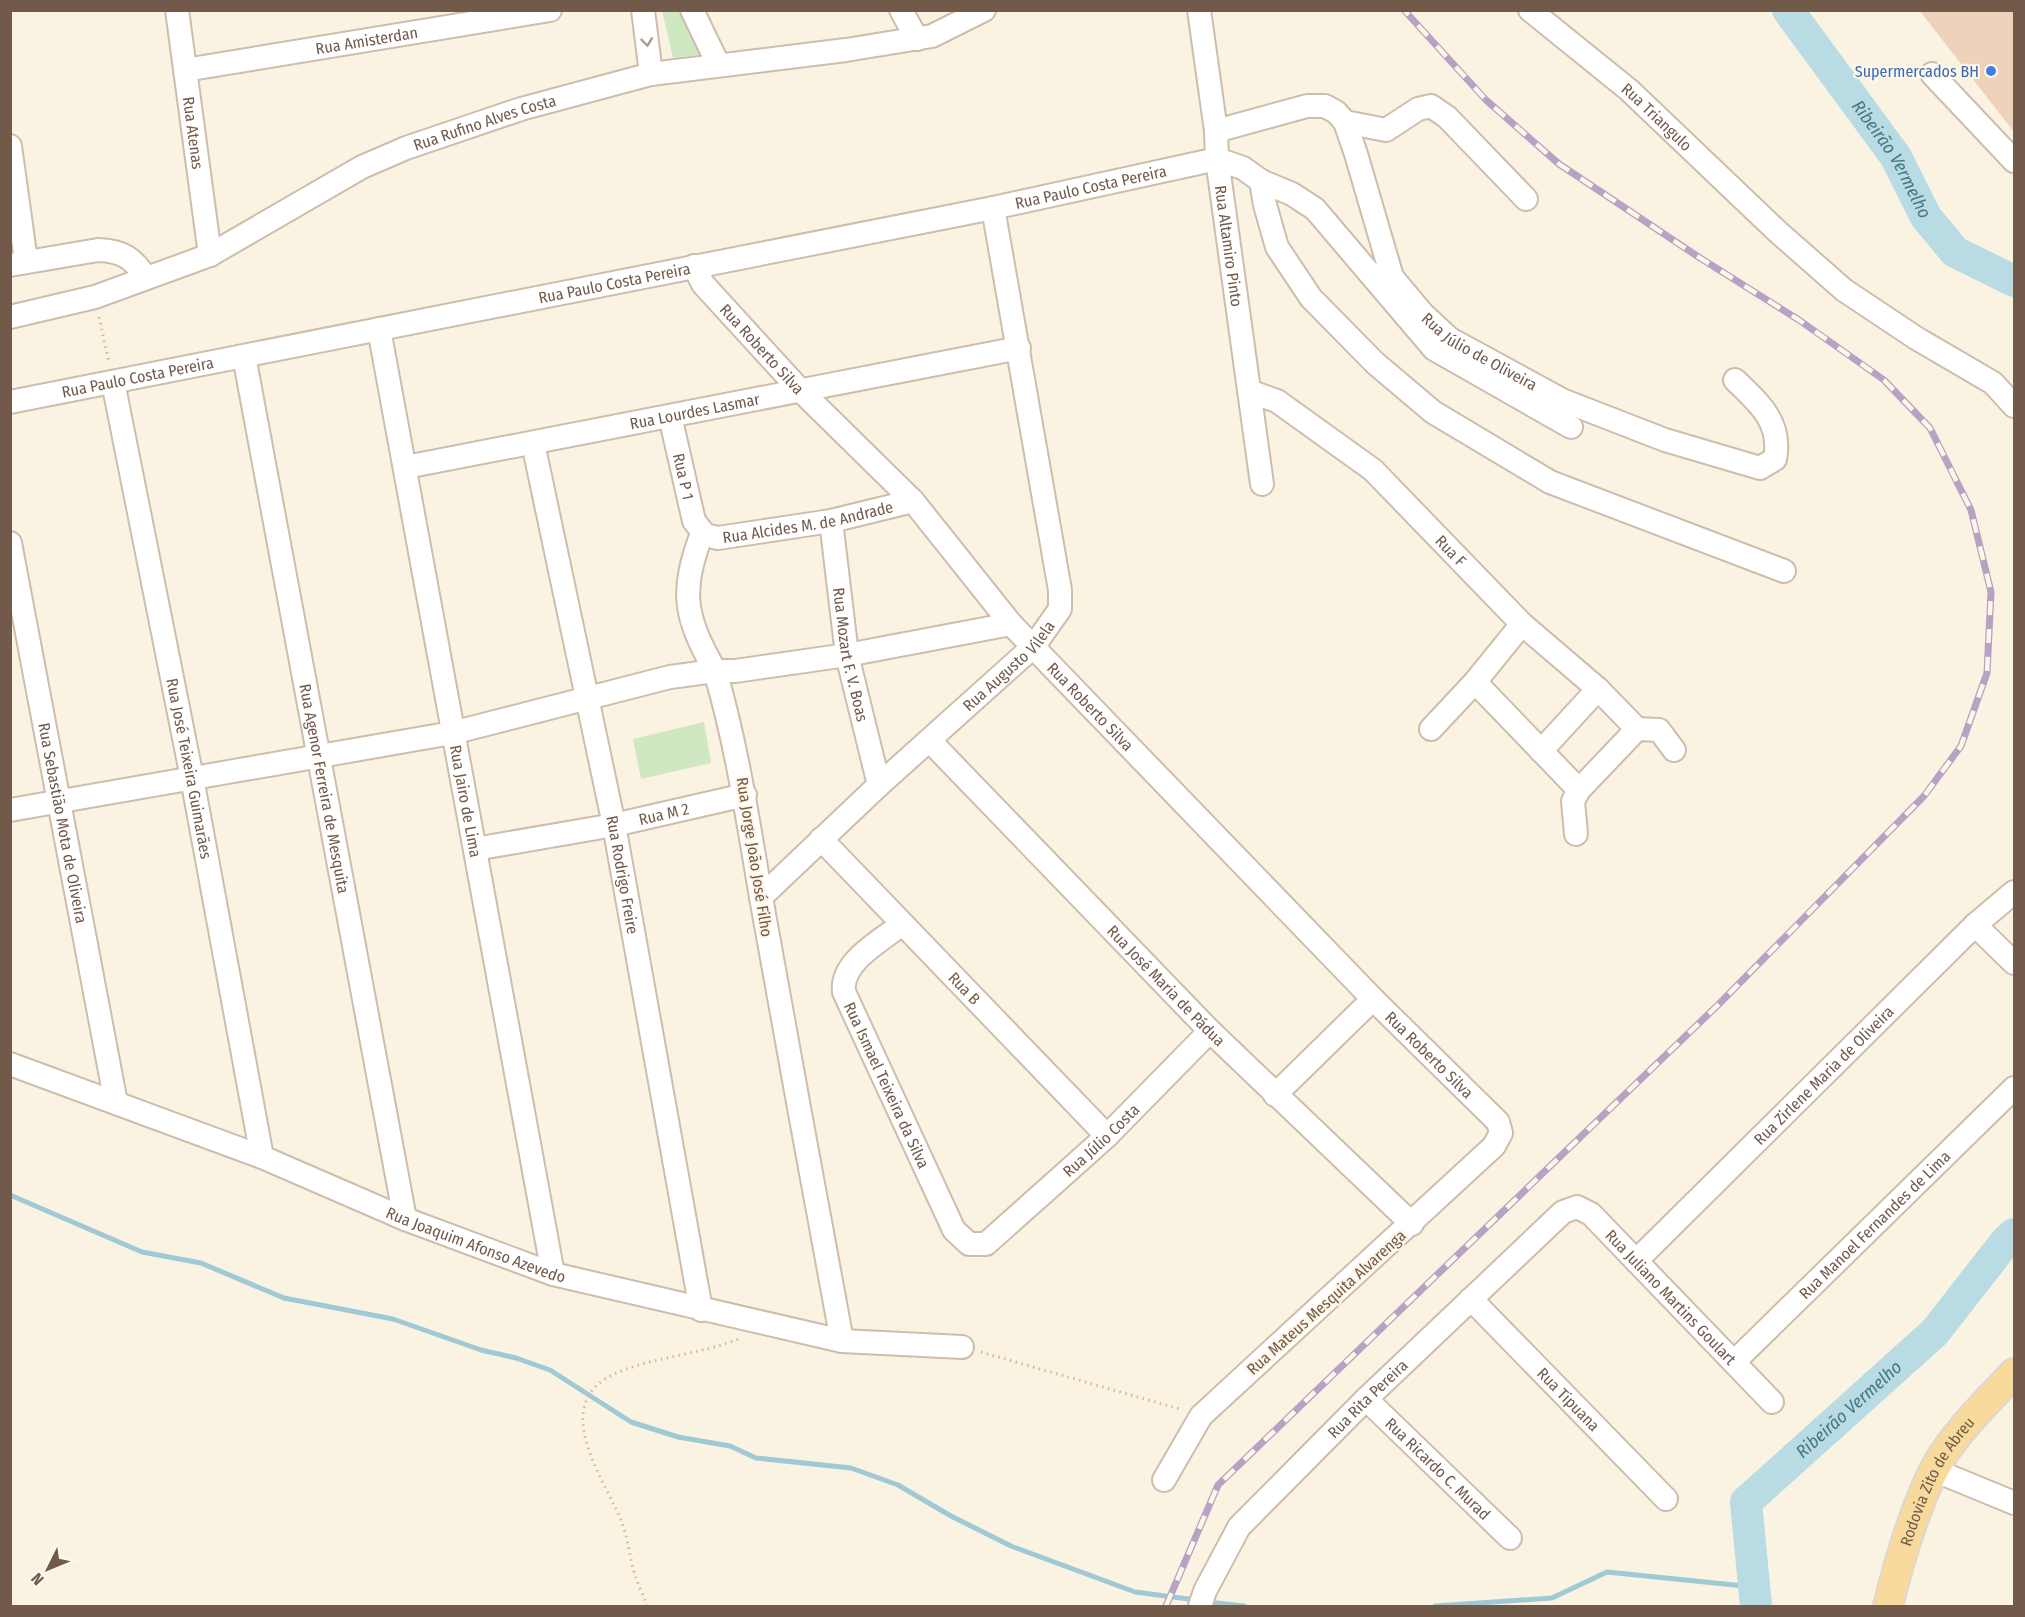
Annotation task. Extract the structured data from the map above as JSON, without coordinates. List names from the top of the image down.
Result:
{
  "streets": {
    "main road": ["Rodovia Zito de Abreu"],
    "street": [
      "Rua Amisterdan",
      "Rua Triangulo",
      "Rua Rufino Alves Costa",
      "Rua Atenas",
      "Rua Paulo Costa Pereira",
      "Rua Altamiro Pinto",
      "Rua Roberto Silva",
      "Rua Júlio de Oliveira",
      "Rua Lourdes Lasmar",
      "Rua P 1",
      "Rua Alcides M. de Andrade",
      "Rua F",
      "Rua Mozart F. V. Boas",
      "Rua Augusto Vilela",
      "Rua José Teixeira Guimarães",
      "Rua Agenor Ferreira de Mesquita",
      "Rua Jairo de Lima",
      "Rua M 2",
      "Rua Sebastião Mota de Oliveira",
      "Rua Jorge João José Filho",
      "Rua Rodrigo Freire",
      "Rua José Maria de Pádua",
      "Rua B",
      "Rua Zirlene Maria de Oliveira",
      "Rua Ismael Teixeira da Silva",
      "Rua Júlio Costa",
      "Rua Manoel Fernandes de Lima",
      "Rua Joaquim Afonso Azevedo",
      "Rua Juliano Martins Goulart",
      "Rua Mateus Mesquita Alvarenga",
      "Rua Rita Pereira",
      "Rua Tipuana",
      "Rua Ricardo C. Murad"
    ]
  },
  "crossings": [
    ["Rua Amisterdan", "Rua Atenas"],
    ["Rua Rufino Alves Costa", "Rua Atenas"],
    ["Rua Paulo Costa Pereira", "Rua Altamiro Pinto"],
    ["Rua Paulo Costa Pereira", "Rua Roberto Silva"],
    ["Rua Paulo Costa Pereira", "Rua Augusto Vilela"],
    ["Rua Paulo Costa Pereira", "Rua José Teixeira Guimarães"],
    ["Rua Paulo Costa Pereira", "Rua Agenor Ferreira de Mesquita"],
    ["Rua Paulo Costa Pereira", "Rua Jairo de Lima"],
    ["Rua Altamiro Pinto", "Rua F"],
    ["Rua Roberto Silva", "Rua Lourdes Lasmar"],
    ["Rua Roberto Silva", "Rua Alcides M. de Andrade"],
    ["Rua Roberto Silva", "Rua Augusto Vilela"],
    ["Rua Roberto Silva", "Rua Mateus Mesquita Alvarenga"],
    ["Rua Lourdes Lasmar", "Rua P 1"],
    ["Rua Lourdes Lasmar", "Rua Augusto Vilela"],
    ["Rua Lourdes Lasmar", "Rua Jairo de Lima"],
    ["Rua Lourdes Lasmar", "Rua Rodrigo Freire"],
    ["Rua P 1", "Rua Alcides M. de Andrade"],
    ["Rua P 1", "Rua Jorge João José Filho"],
    ["Rua Alcides M. de Andrade", "Rua Mozart F. V. Boas"],
    ["Rua Alcides M. de Andrade", "Rua Jorge João José Filho"],
    ["Rua Mozart F. V. Boas", "Rua Augusto Vilela"],
    ["Rua Augusto Vilela", "Rua Jorge João José Filho"],
    ["Rua Augusto Vilela", "Rua José Maria de Pádua"],
    ["Rua Augusto Vilela", "Rua B"],
    ["Rua José Teixeira Guimarães", "Rua Joaquim Afonso Azevedo"],
    ["Rua Agenor Ferreira de Mesquita", "Rua Joaquim Afonso Azevedo"],
    ["Rua Jairo de Lima", "Rua M 2"],
    ["Rua Jairo de Lima", "Rua Joaquim Afonso Azevedo"],
    ["Rua M 2", "Rua Jorge João José Filho"],
    ["Rua M 2", "Rua Rodrigo Freire"],
    ["Rua Sebastião Mota de Oliveira", "Rua Joaquim Afonso Azevedo"],
    ["Rua Jorge João José Filho", "Rua Joaquim Afonso Azevedo"],
    ["Rua Rodrigo Freire", "Rua Joaquim Afonso Azevedo"],
    ["Rua José Maria de Pádua", "Rua Júlio Costa"],
    ["Rua José Maria de Pádua", "Rua Mateus Mesquita Alvarenga"],
    ["Rua B", "Rua Ismael Teixeira da Silva"],
    ["Rua B", "Rua Júlio Costa"],
    ["Rua Zirlene Maria de Oliveira", "Rua Juliano Martins Goulart"],
    ["Rua Ismael Teixeira da Silva", "Rua Júlio Costa"],
    ["Rua Manoel Fernandes de Lima", "Rua Juliano Martins Goulart"],
    ["Rua Juliano Martins Goulart", "Rua Rita Pereira"],
    ["Rua Rita Pereira", "Rua Tipuana"],
    ["Rua Rita Pereira", "Rua Ricardo C. Murad"]
  ],
  "water": ["Ribeirão Vermelho"],
  "places": ["Supermercados BH"],
  "north": "bottom left"
}
